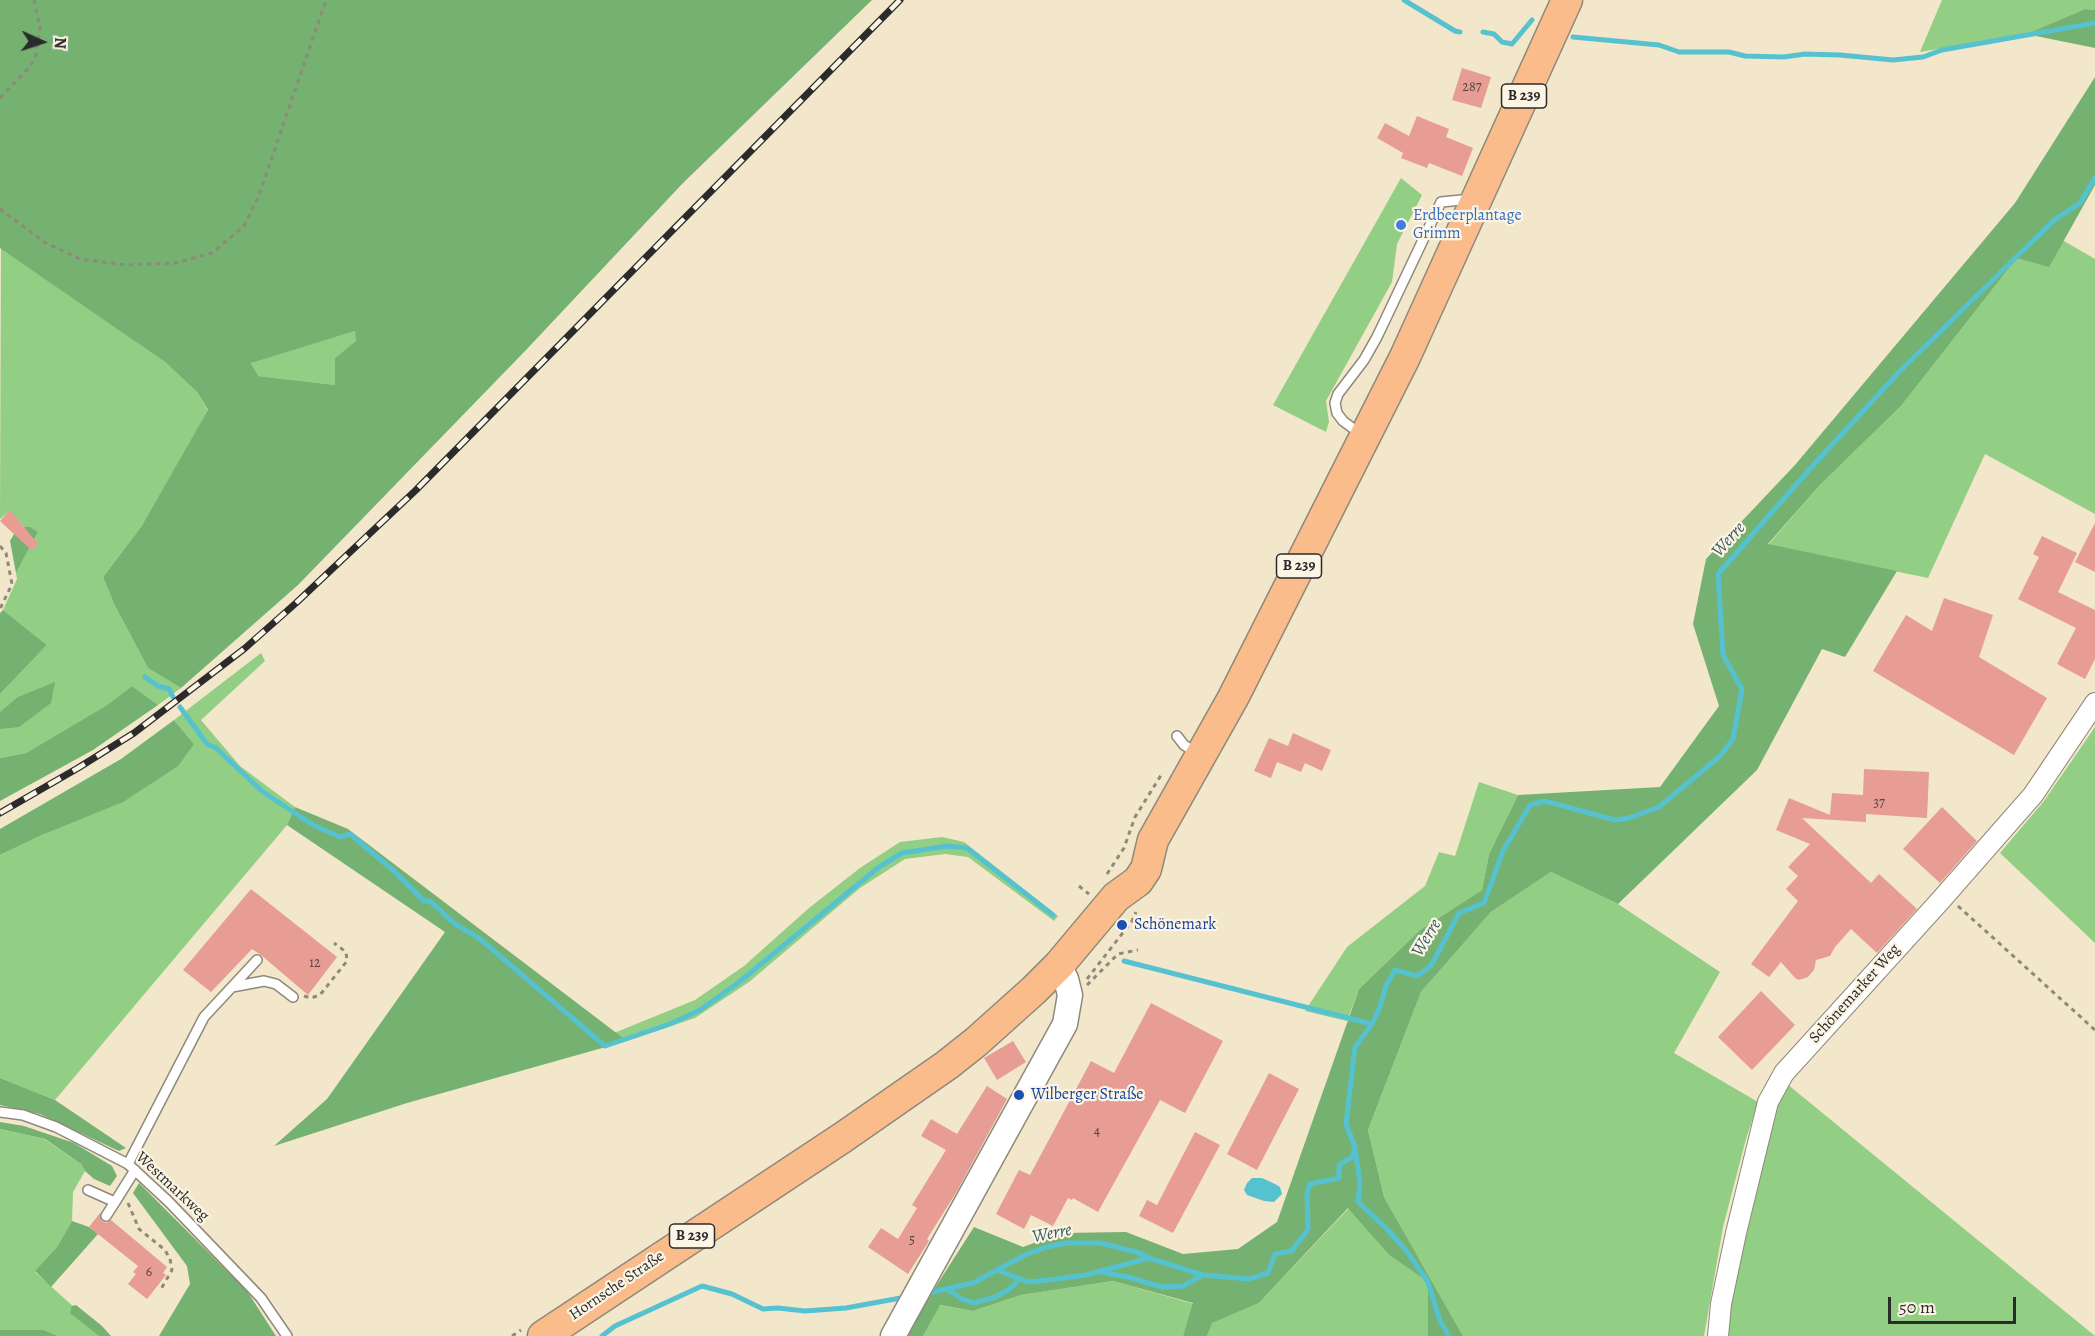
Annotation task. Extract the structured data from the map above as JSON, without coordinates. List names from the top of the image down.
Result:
{
  "streets": {
    "main road": ["B 239", "Hornsche Straße"],
    "street": ["Schönemarker Weg"],
    "lane": ["Westmarkweg"]
  },
  "crossings": [
    ["B 239", "Hornsche Straße"]
  ],
  "water": ["Werre"],
  "places": ["Erdbeerplantage Grimm", "Schönemark", "Wilberger Straße"],
  "house_numbers": [
    "287",
    "37",
    "12",
    "4",
    "5",
    "6"
  ],
  "scale_bar": "50 m",
  "north": "right"
}
